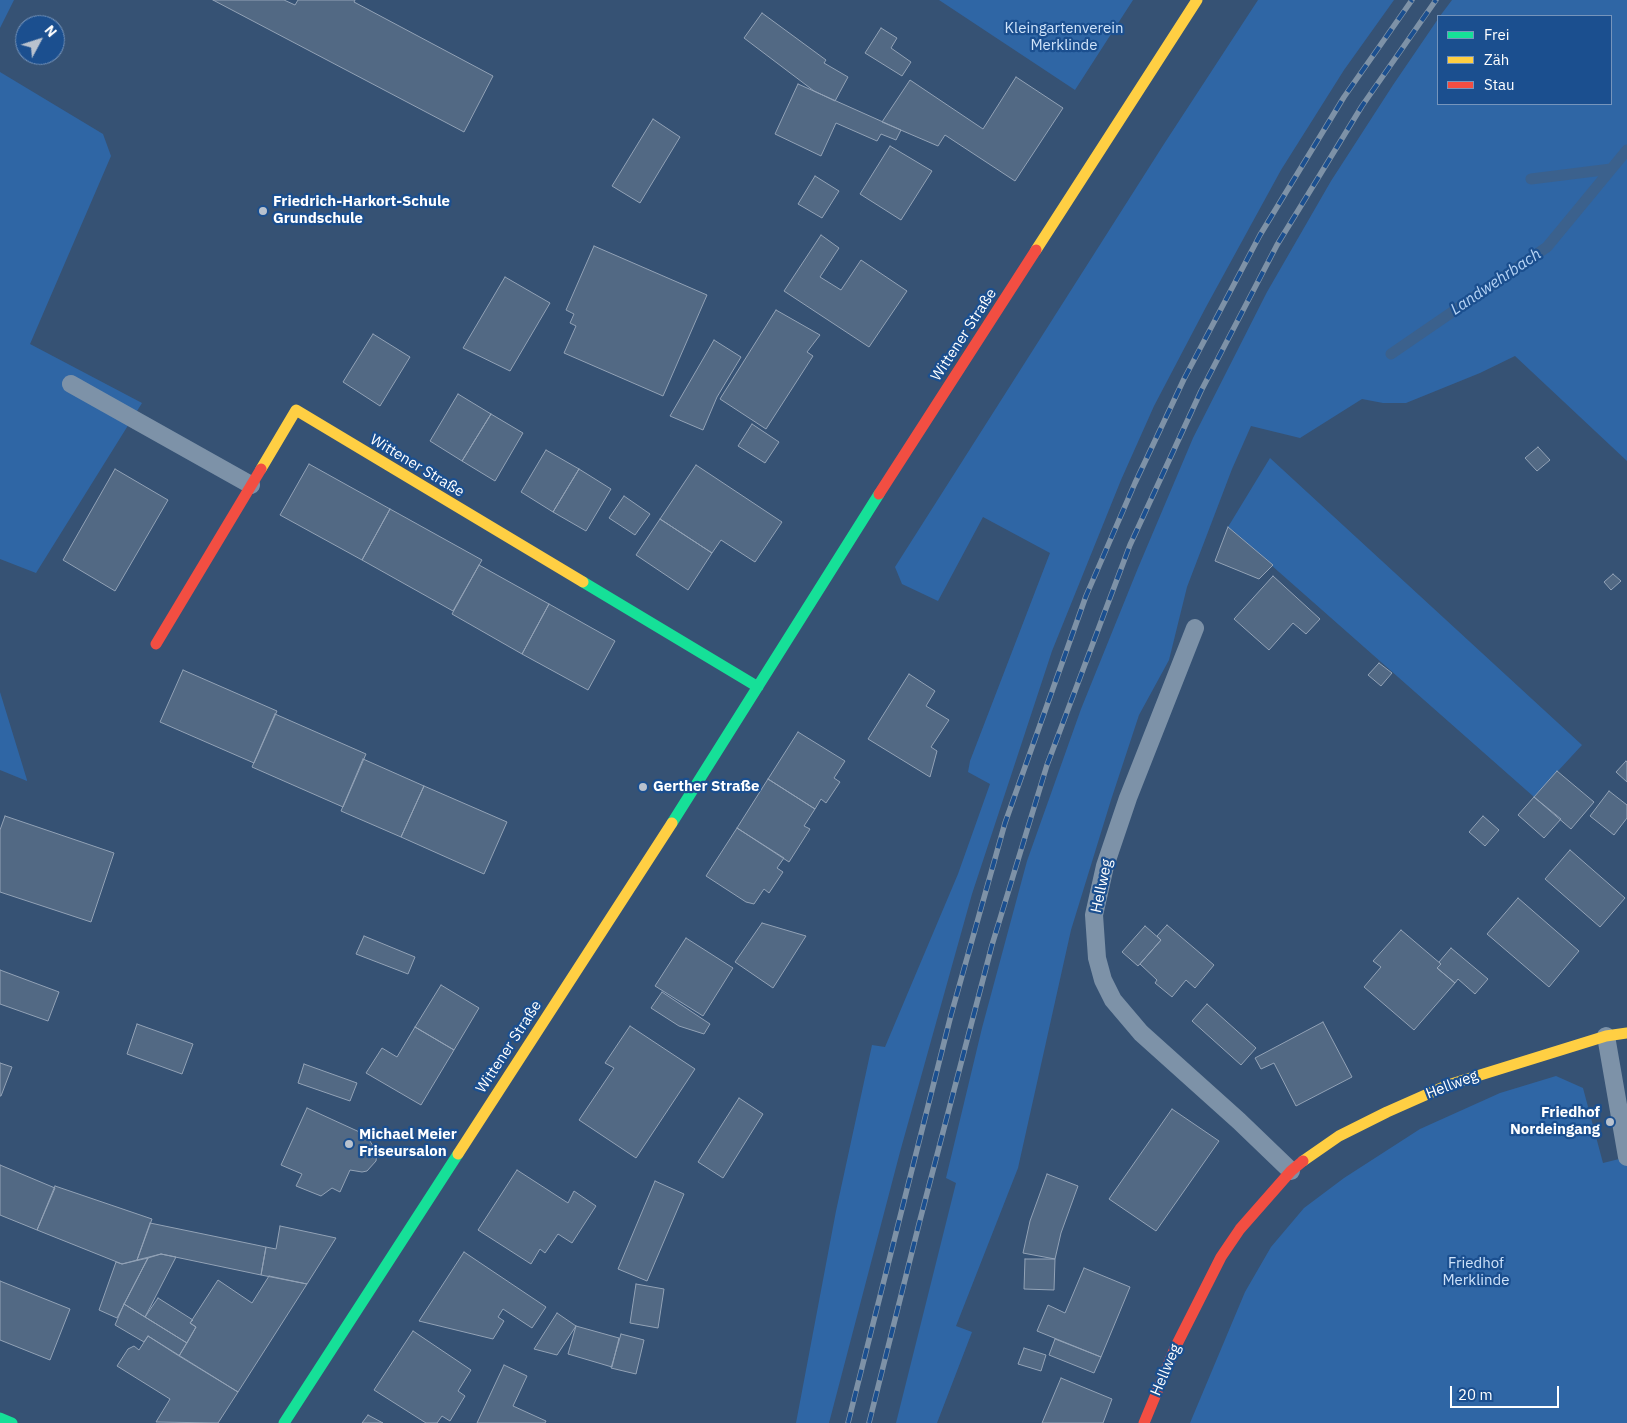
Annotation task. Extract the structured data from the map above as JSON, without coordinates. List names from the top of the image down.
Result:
{
  "streets": {
    "main road": ["Wittener Straße", "Hellweg"]
  },
  "water": ["Landwehrbach"],
  "parks": ["Kleingartenverein Merklinde", "Friedhof Merklinde"],
  "places": [
    "Friedrich-Harkort-Schule Grundschule",
    "Gerther Straße",
    "Friedhof Nordeingang",
    "Michael Meier Friseursalon"
  ],
  "legend": ["Frei", "Zäh", "Stau"],
  "scale_bar": "20 m",
  "north": "top right"
}
